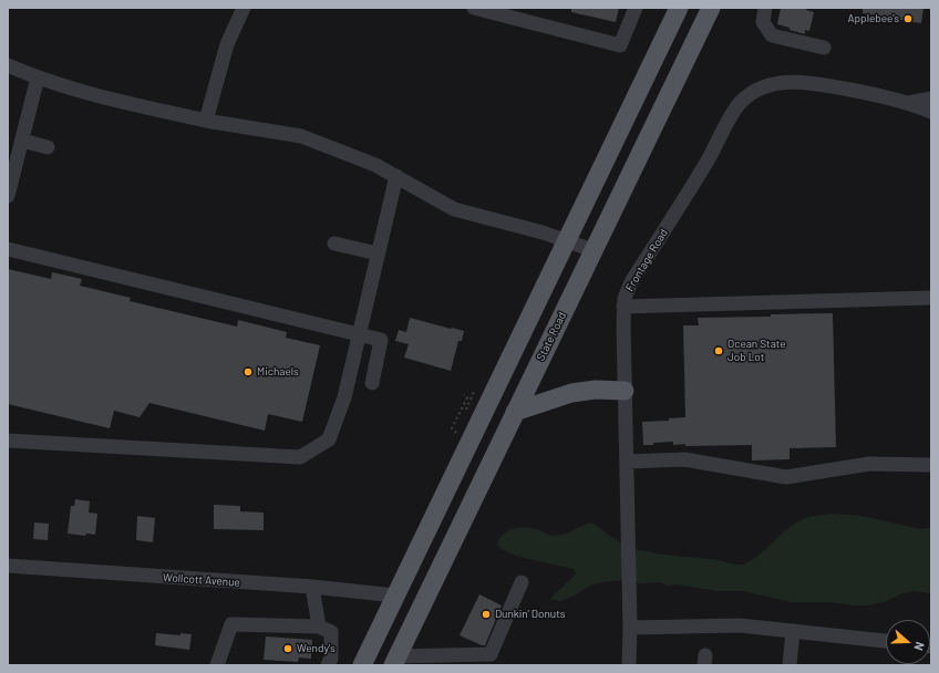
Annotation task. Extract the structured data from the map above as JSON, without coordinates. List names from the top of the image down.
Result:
{
  "streets": {
    "main road": ["State Road"],
    "street": ["Frontage Road", "Wollcott Avenue"]
  },
  "places": [
    "Applebee's",
    "Ocean State Job Lot",
    "Michaels",
    "Dunkin' Donuts",
    "Wendy's"
  ],
  "north": "right"
}
